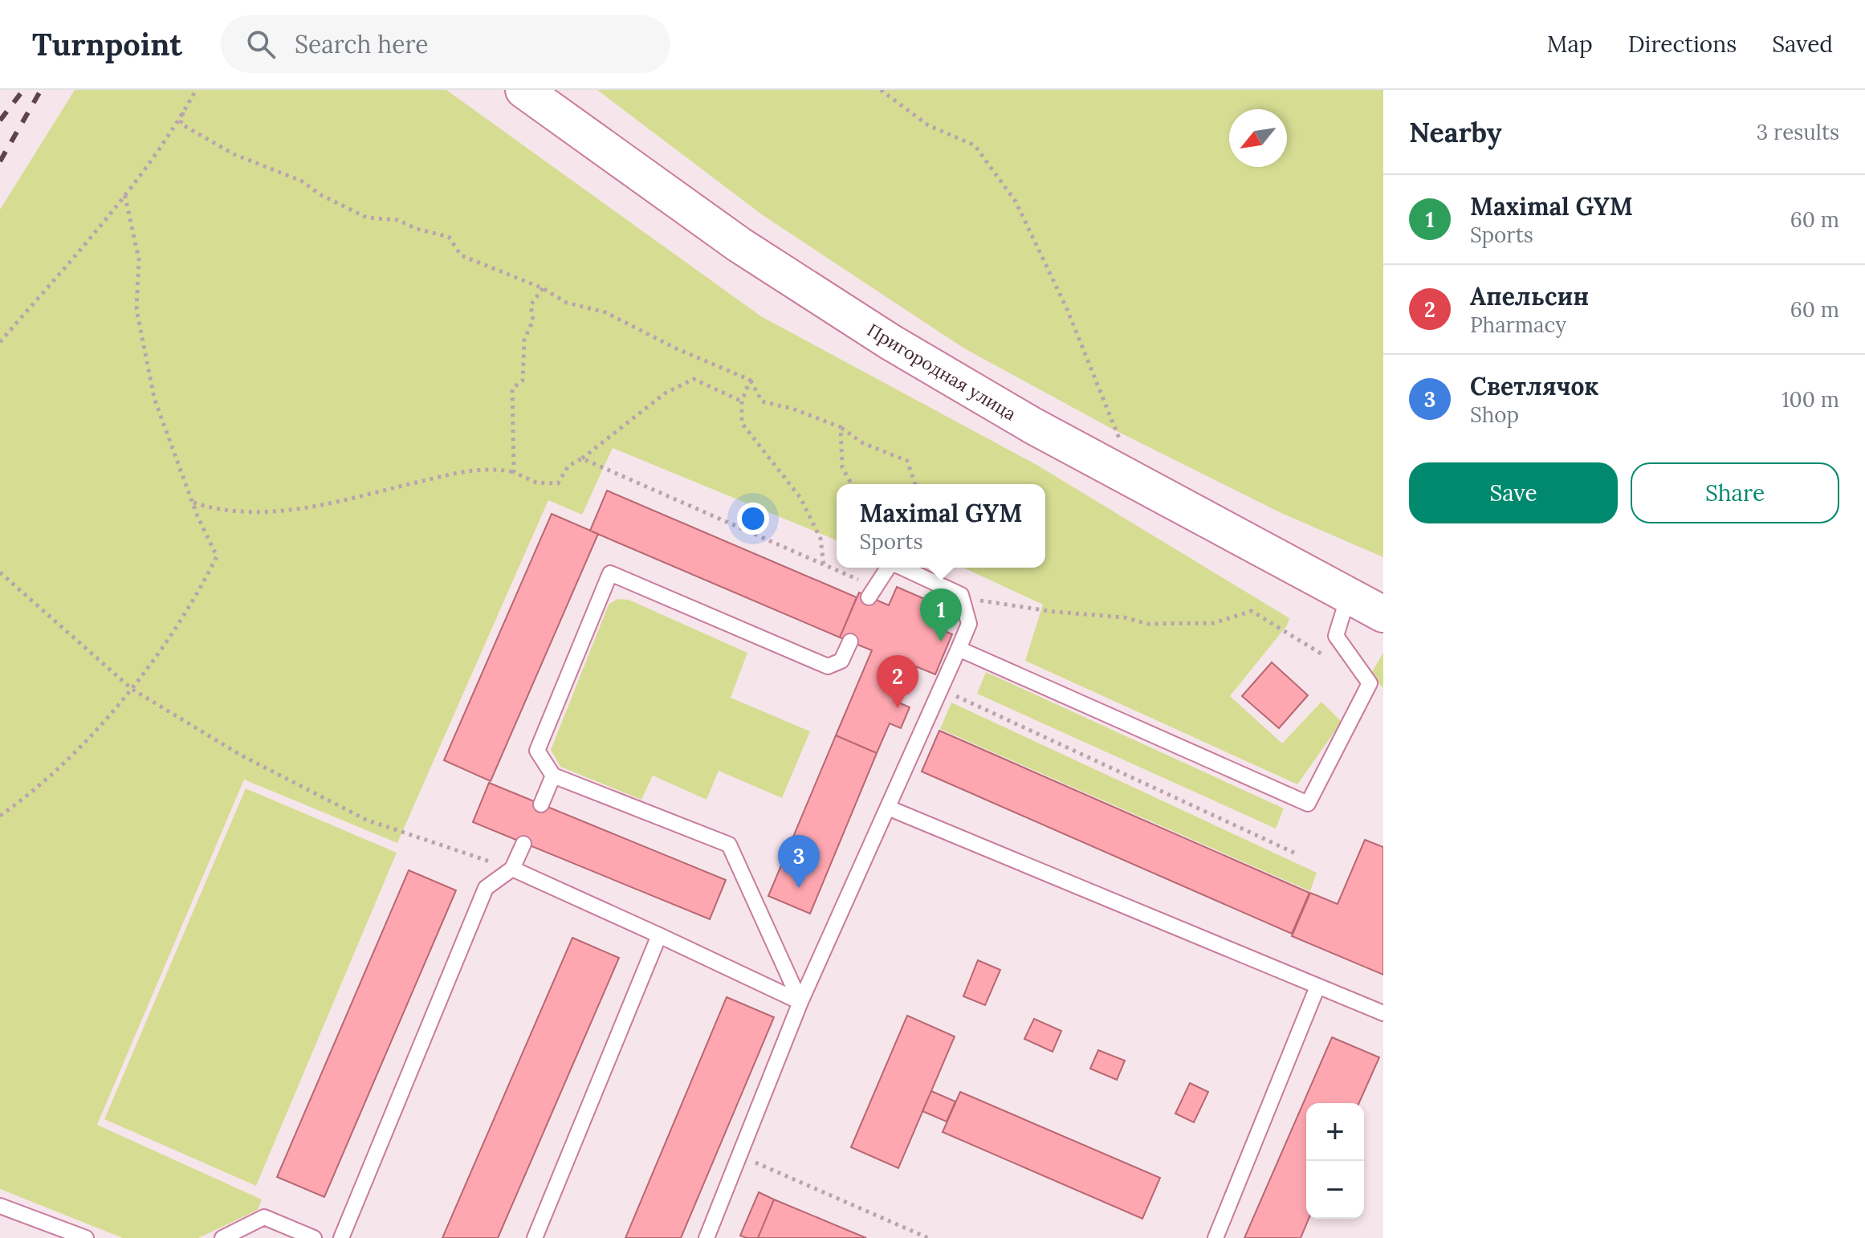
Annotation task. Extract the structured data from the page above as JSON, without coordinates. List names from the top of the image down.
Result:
{
  "streets": {
    "main road": ["Пригородная улица"]
  },
  "north": "bottom left",
  "page": {
    "header": "Turnpoint",
    "search": "Search here",
    "nav": ["Map", "Directions", "Saved"],
    "heading": ["Nearby", "3 results"],
    "list": [
      {
        "mark": "1",
        "name": "Maximal GYM",
        "note": "Sports",
        "value": "60 m"
      },
      {
        "mark": "2",
        "name": "Апельсин",
        "note": "Pharmacy",
        "value": "60 m"
      },
      {
        "mark": "3",
        "name": "Светлячок",
        "note": "Shop",
        "value": "100 m"
      }
    ],
    "buttons": ["Save", "Share"],
    "popup": ["Maximal GYM", "Sports"],
    "pins": ["1", "2", "3"],
    "map_buttons": ["+", "−"]
  }
}
